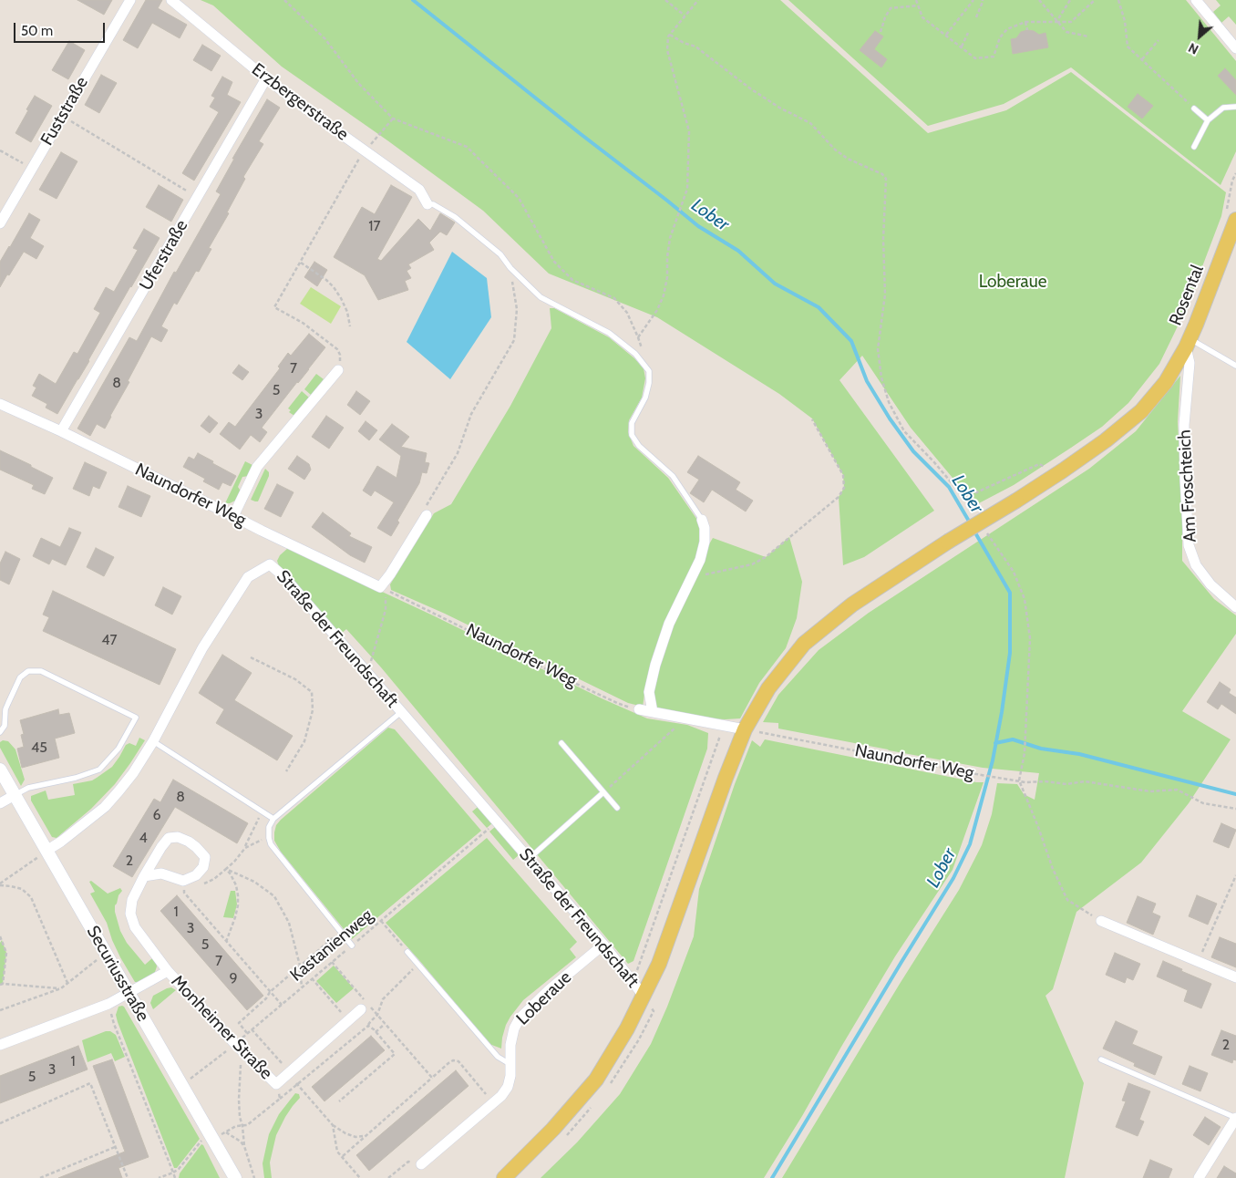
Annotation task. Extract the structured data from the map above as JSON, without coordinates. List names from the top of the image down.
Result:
{
  "streets": {
    "main road": ["Rosental"],
    "street": [
      "Erzbergerstraße",
      "Fuststraße",
      "Uferstraße",
      "Am Froschteich",
      "Naundorfer Weg",
      "Straße der Freundschaft",
      "Securiusstraße",
      "Loberaue",
      "Monheimer Straße"
    ],
    "path": ["Kastanienweg"]
  },
  "crossings": [
    ["Erzbergerstraße", "Uferstraße"],
    ["Uferstraße", "Naundorfer Weg"],
    ["Rosental", "Am Froschteich"],
    ["Rosental", "Naundorfer Weg"],
    ["Rosental", "Straße der Freundschaft"],
    ["Straße der Freundschaft", "Kastanienweg"],
    ["Straße der Freundschaft", "Securiusstraße"],
    ["Straße der Freundschaft", "Loberaue"],
    ["Kastanienweg", "Securiusstraße"],
    ["Kastanienweg", "Monheimer Straße"],
    ["Securiusstraße", "Monheimer Straße"]
  ],
  "water": ["Lober"],
  "parks": ["Loberaue"],
  "house_numbers": [
    "17",
    "7",
    "8",
    "5",
    "3",
    "47",
    "45",
    "8",
    "6",
    "4",
    "2",
    "1",
    "3",
    "5",
    "7",
    "9",
    "2",
    "1",
    "3",
    "5"
  ],
  "scale_bar": "50 m",
  "north": "bottom left"
}
